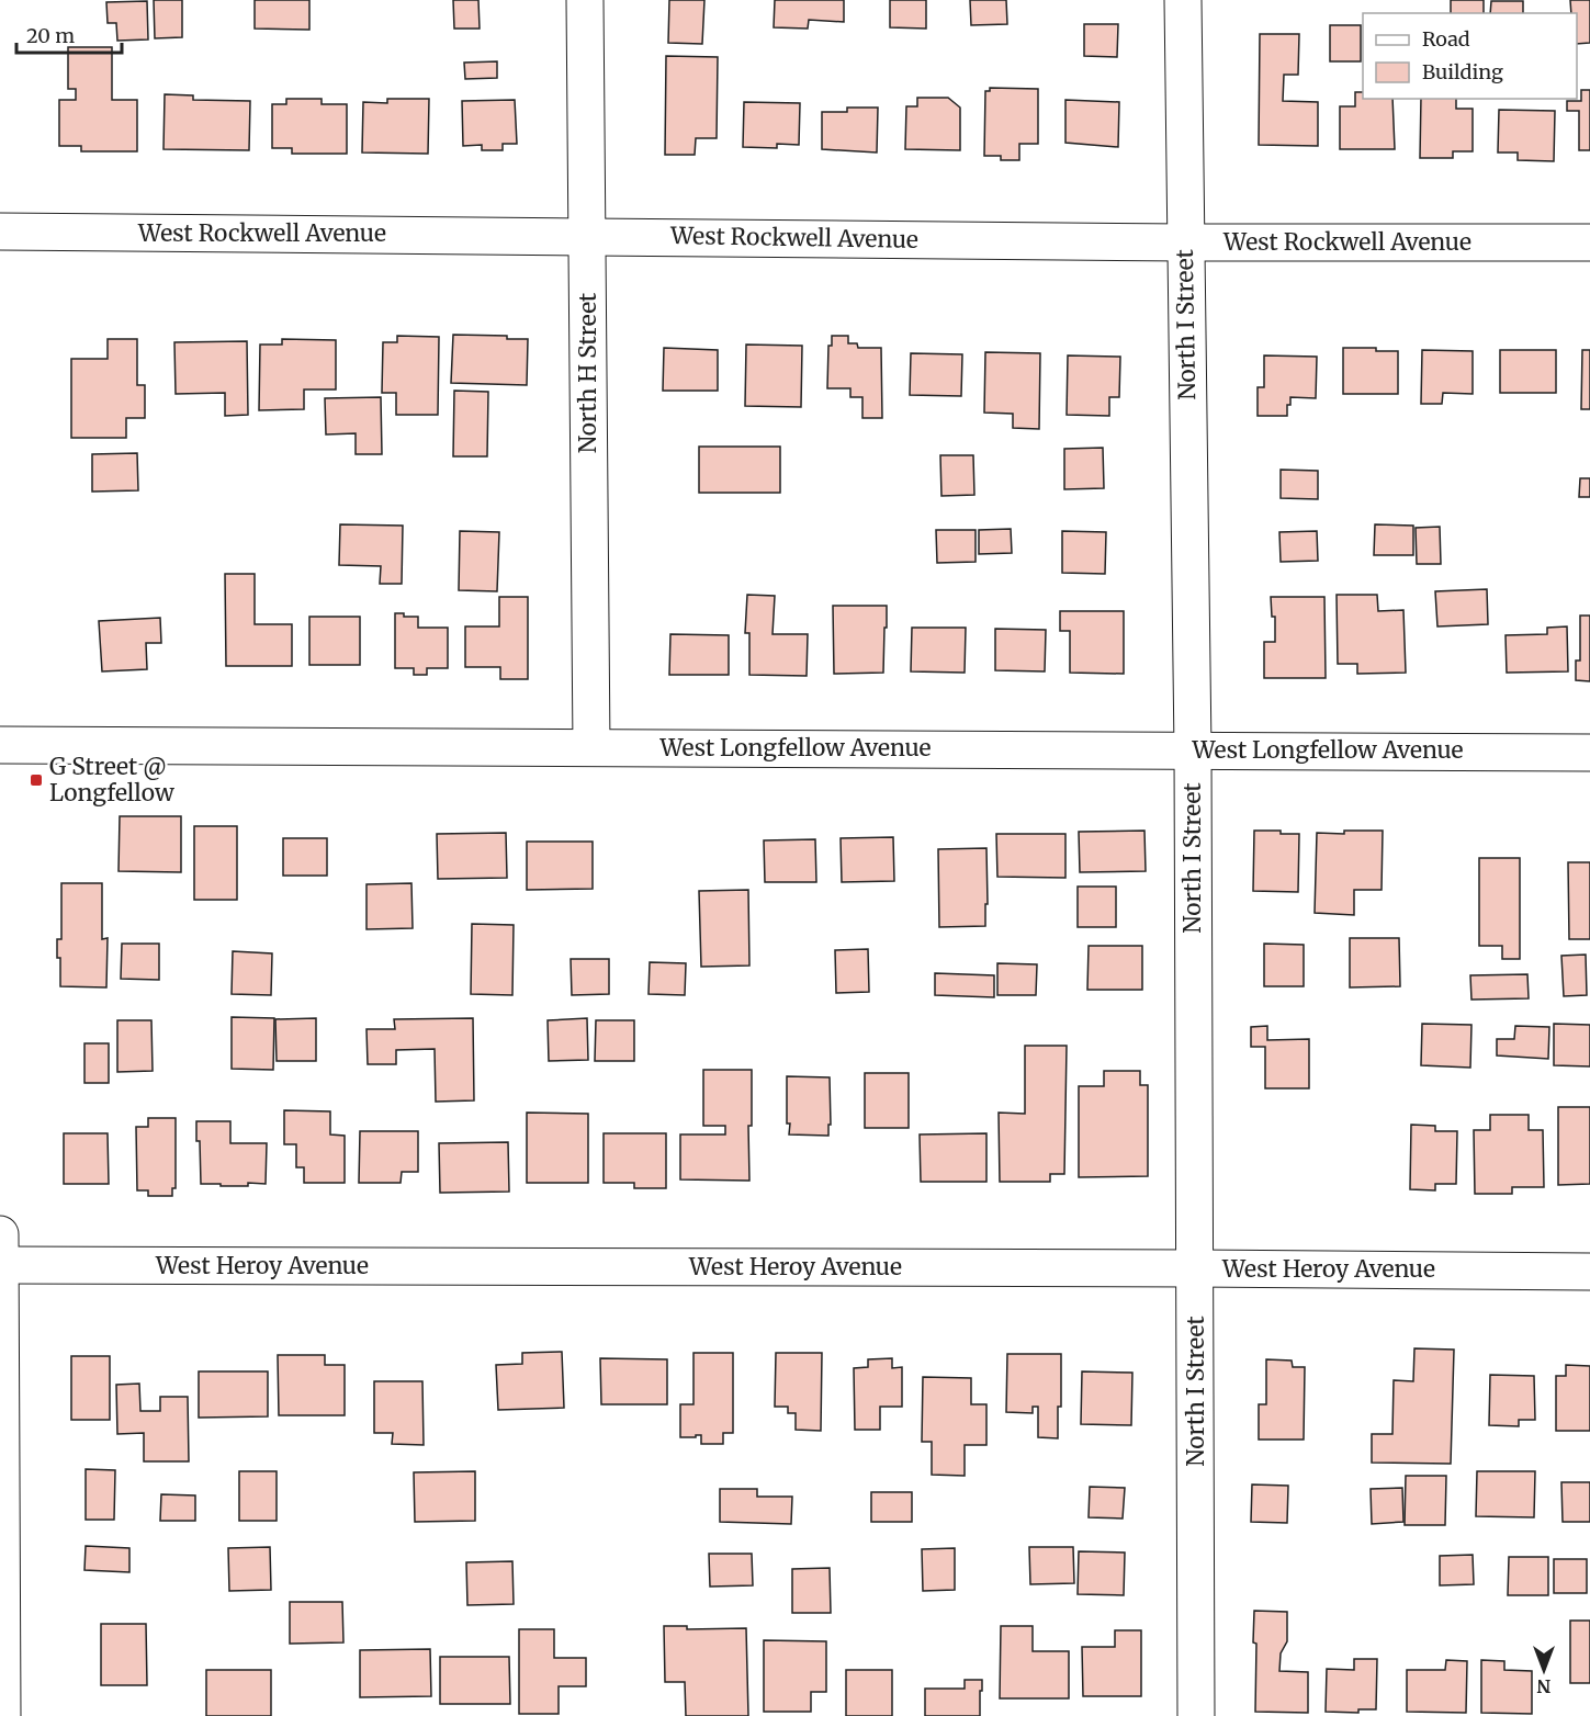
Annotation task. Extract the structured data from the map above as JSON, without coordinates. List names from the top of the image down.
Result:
{
  "streets": {
    "street": [
      "West Rockwell Avenue",
      "North I Street",
      "North H Street",
      "West Longfellow Avenue",
      "West Heroy Avenue"
    ]
  },
  "crossings": [
    ["West Rockwell Avenue", "North I Street"],
    ["West Rockwell Avenue", "North H Street"],
    ["North I Street", "West Longfellow Avenue"],
    ["North I Street", "West Heroy Avenue"],
    ["North H Street", "West Longfellow Avenue"]
  ],
  "places": {
    "transit": ["G Street @ Longfellow"]
  },
  "legend": ["Road", "Building"],
  "scale_bar": "20 m",
  "north": "bottom"
}
